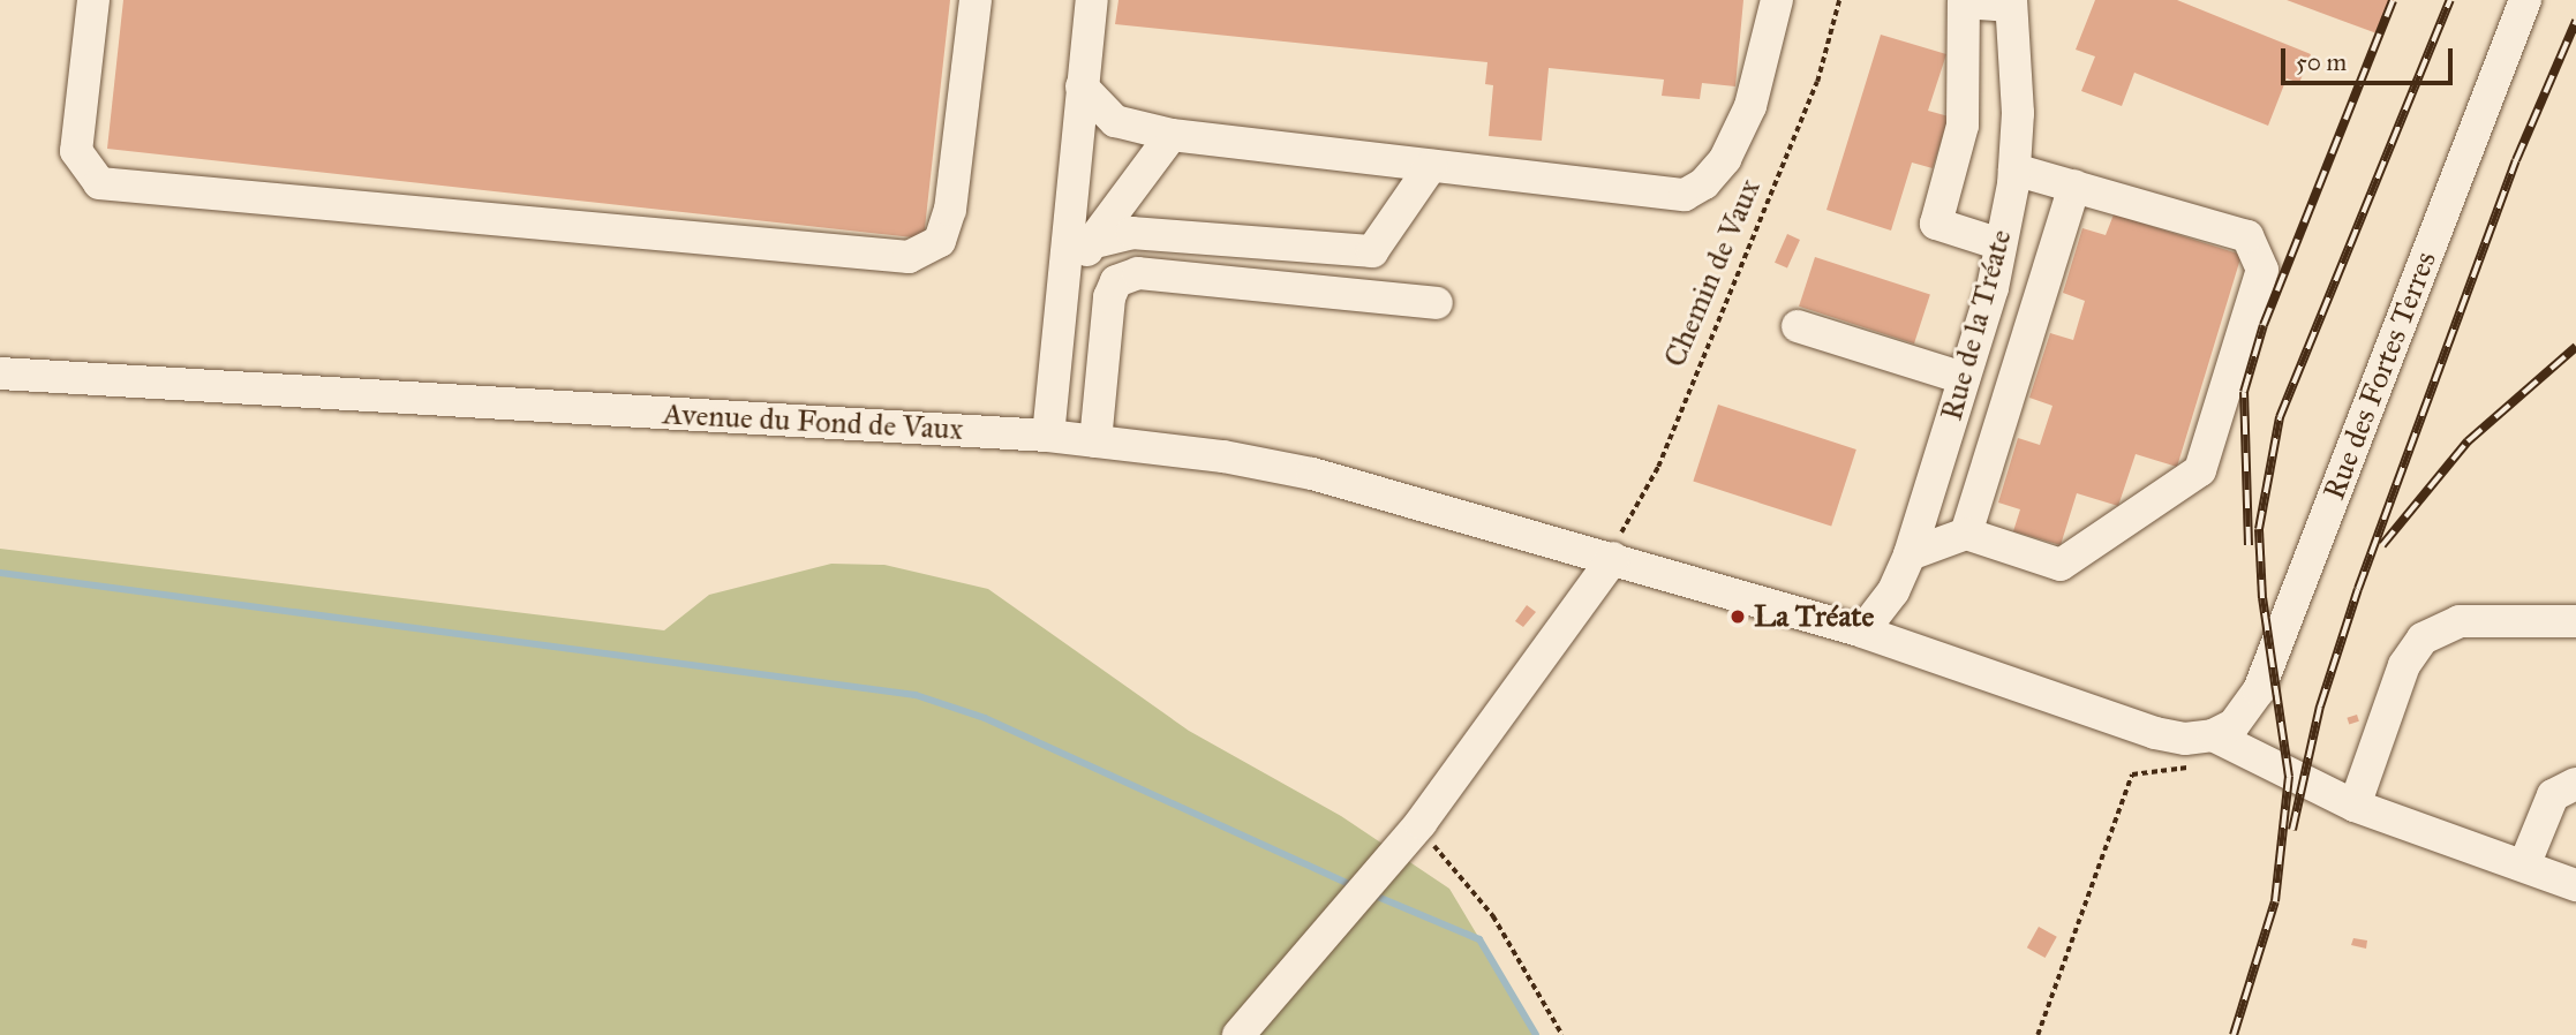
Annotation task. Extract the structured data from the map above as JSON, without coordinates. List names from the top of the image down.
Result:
{
  "streets": {
    "street": ["Rue de la Tréate", "Rue des Fortes Terres", "Avenue du Fond de Vaux"],
    "path": ["Chemin de Vaux"]
  },
  "crossings": [
    ["Chemin de Vaux", "Avenue du Fond de Vaux"],
    ["Rue de la Tréate", "Avenue du Fond de Vaux"],
    ["Rue des Fortes Terres", "Avenue du Fond de Vaux"]
  ],
  "places": ["La Tréate"],
  "scale_bar": "50 m"
}
